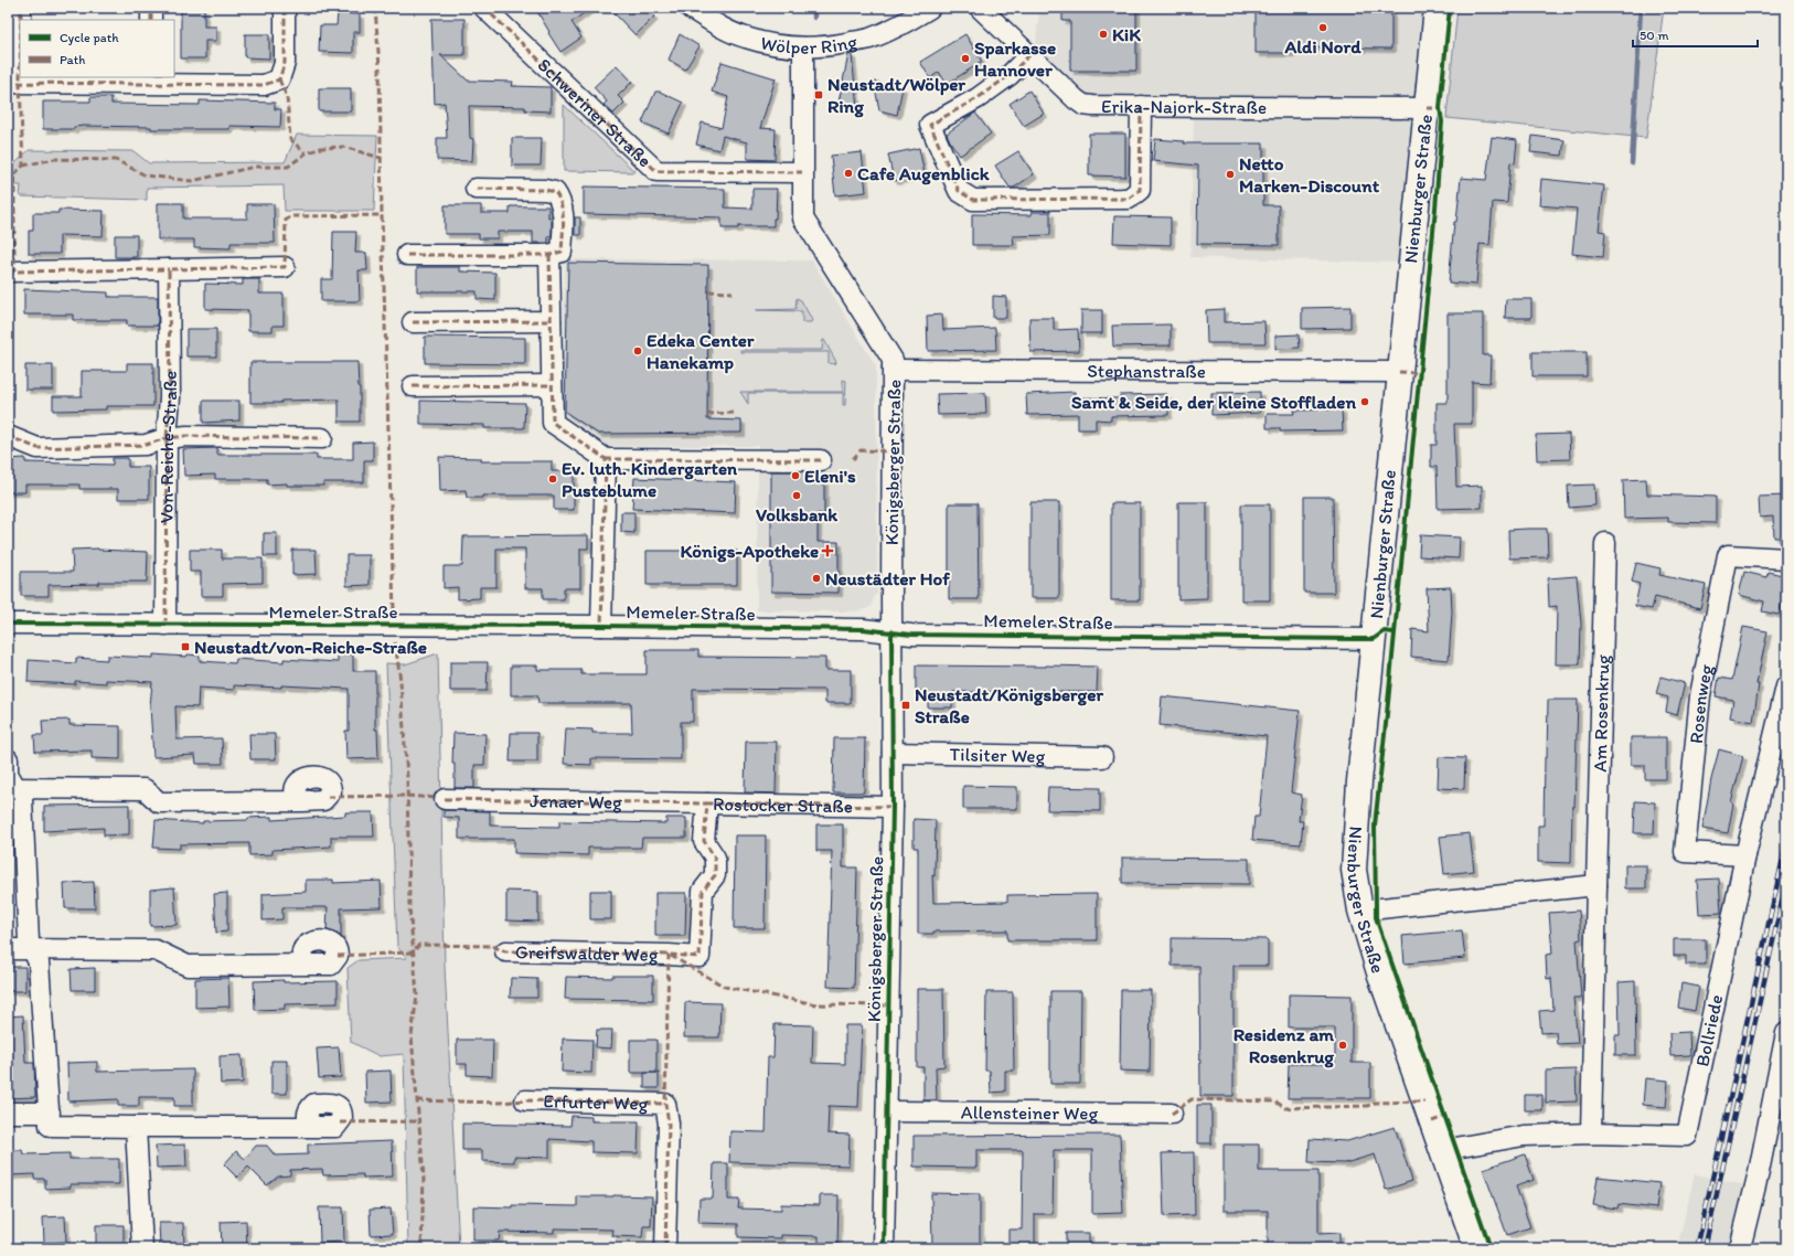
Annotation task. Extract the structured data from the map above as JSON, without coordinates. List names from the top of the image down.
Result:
{
  "streets": {
    "main road": ["Nienburger Straße"],
    "street": [
      "Wölper Ring",
      "Erika-Najork-Straße",
      "Schweriner Straße",
      "Stephanstraße",
      "Von-Reiche-Straße",
      "Königsberger Straße",
      "Memeler Straße",
      "Rosenweg",
      "Am Rosenkrug",
      "Tilsiter Weg",
      "Jenaer Weg",
      "Rostocker Straße",
      "Greifswalder Weg",
      "Bollriede",
      "Erfurter Weg",
      "Allensteiner Weg"
    ]
  },
  "crossings": [
    ["Wölper Ring", "Königsberger Straße"],
    ["Erika-Najork-Straße", "Nienburger Straße"],
    ["Schweriner Straße", "Königsberger Straße"],
    ["Nienburger Straße", "Stephanstraße"],
    ["Nienburger Straße", "Memeler Straße"],
    ["Nienburger Straße", "Bollriede"],
    ["Stephanstraße", "Königsberger Straße"],
    ["Von-Reiche-Straße", "Memeler Straße"],
    ["Königsberger Straße", "Memeler Straße"],
    ["Königsberger Straße", "Tilsiter Weg"],
    ["Königsberger Straße", "Rostocker Straße"],
    ["Königsberger Straße", "Allensteiner Weg"],
    ["Rosenweg", "Bollriede"],
    ["Am Rosenkrug", "Bollriede"],
    ["Jenaer Weg", "Rostocker Straße"],
    ["Rostocker Straße", "Greifswalder Weg"]
  ],
  "places": {
    "other": [
      "Aldi Nord",
      "KiK",
      "Sparkasse Hannover",
      "Cafe Augenblick",
      "Netto Marken-Discount",
      "Edeka Center Hanekamp",
      "Samt & Seide, der kleine Stoffladen",
      "Eleni's",
      "Ev. luth. Kindergarten Pusteblume",
      "Volksbank",
      "Neustädter Hof",
      "Residenz am Rosenkrug"
    ],
    "transit": ["Neustadt/Wölper Ring", "Neustadt/von-Reiche-Straße", "Neustadt/Königsberger Straße"],
    "health": ["Königs-Apotheke"]
  },
  "legend": ["Cycle path", "Path"],
  "scale_bar": "50 m"
}
